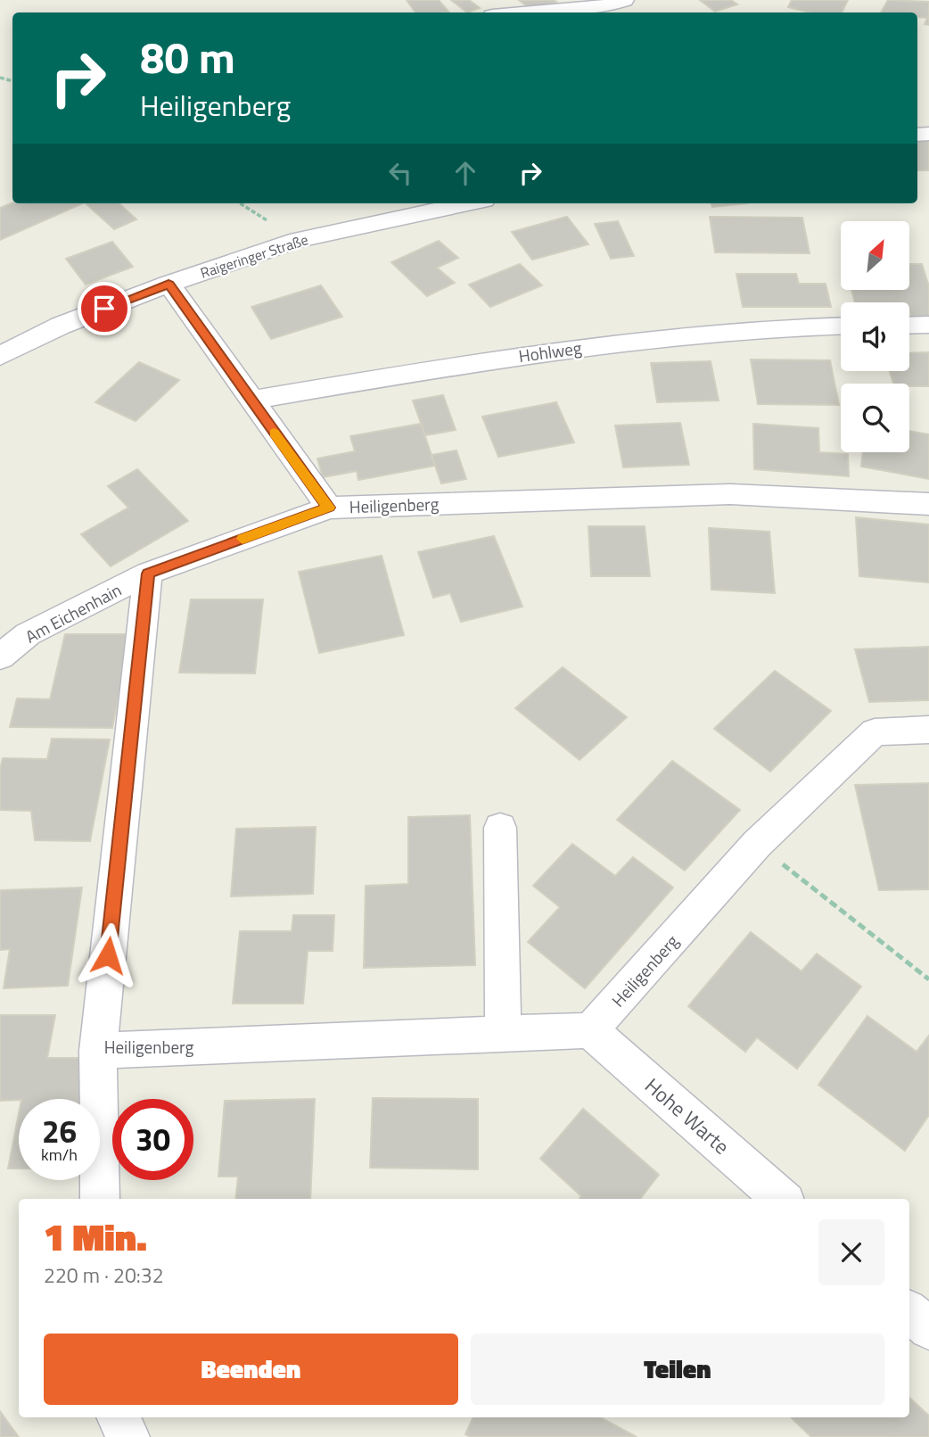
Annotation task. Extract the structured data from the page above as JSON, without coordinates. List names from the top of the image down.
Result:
{
  "streets": {
    "street": [
      "Raigeringer Straße",
      "Hohlweg",
      "Heiligenberg",
      "Am Eichenhain",
      "Hohe Warte"
    ]
  },
  "crossings": [
    ["Heiligenberg", "Am Eichenhain"],
    ["Heiligenberg", "Hohe Warte"]
  ],
  "north": "top right",
  "page": {
    "turn": ["80 m", "Heiligenberg"],
    "speed": "26 km/h",
    "limit": "30",
    "heading": ["1 Min.", "220 m · 20:32"],
    "buttons": ["Beenden", "Teilen"]
  }
}
